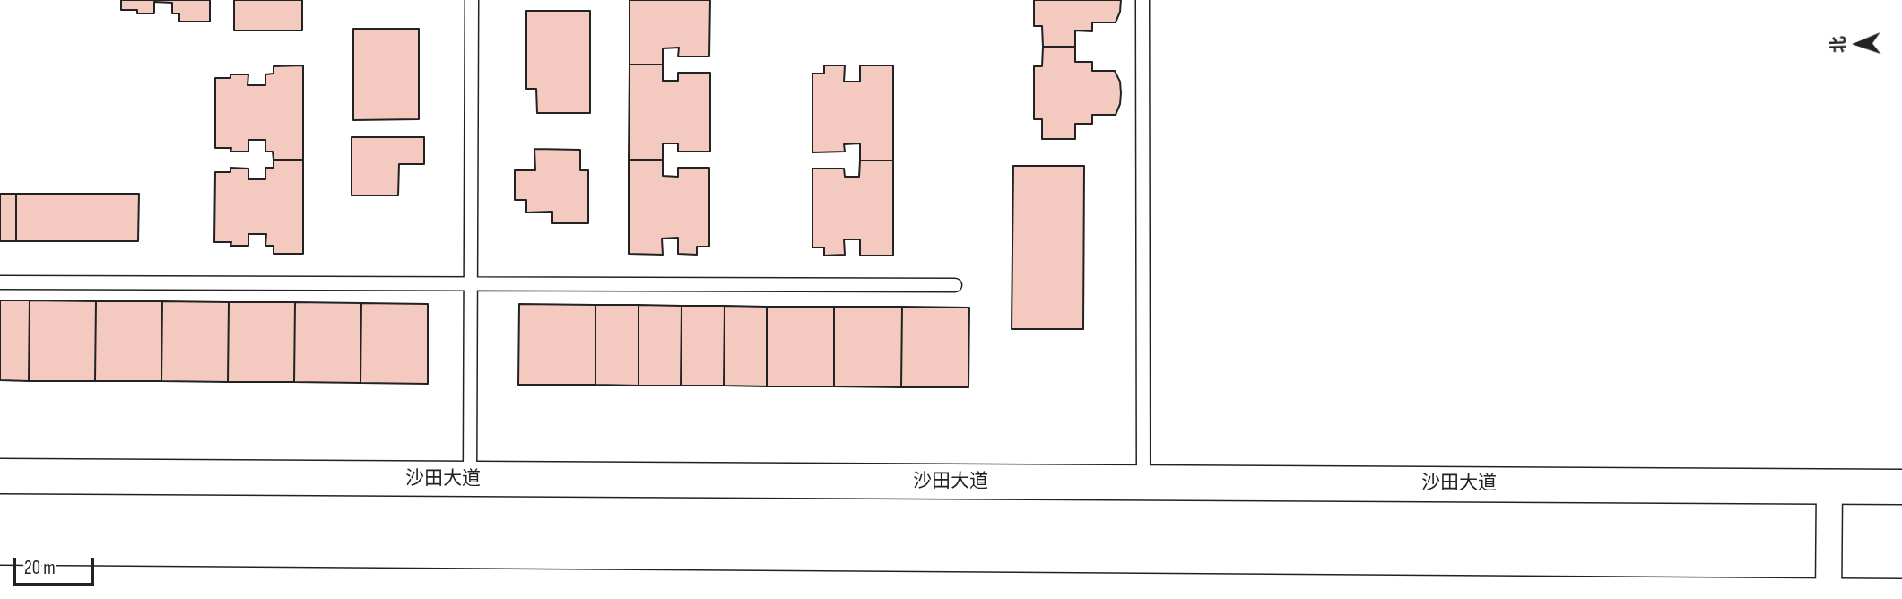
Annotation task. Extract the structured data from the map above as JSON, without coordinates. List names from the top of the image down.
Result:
{
  "streets": {
    "main road": ["沙田大道"]
  },
  "scale_bar": "20 m",
  "north": "left"
}
